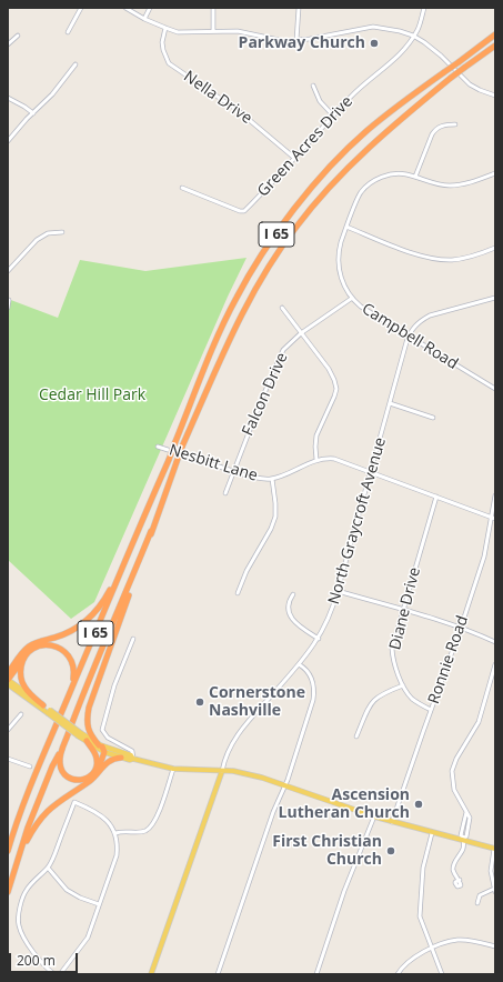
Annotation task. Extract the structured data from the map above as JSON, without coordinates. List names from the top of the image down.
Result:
{
  "streets": {
    "highway": ["I 65"],
    "street": [
      "Nella Drive",
      "Green Acres Drive",
      "Campbell Road",
      "Falcon Drive",
      "Nesbitt Lane",
      "North Graycroft Avenue",
      "Diane Drive",
      "Ronnie Road"
    ]
  },
  "crossings": [
    ["Nella Drive", "Green Acres Drive"],
    ["Campbell Road", "Falcon Drive"],
    ["Campbell Road", "North Graycroft Avenue"],
    ["Falcon Drive", "Nesbitt Lane"],
    ["Nesbitt Lane", "North Graycroft Avenue"],
    ["Nesbitt Lane", "Diane Drive"],
    ["Nesbitt Lane", "Ronnie Road"],
    ["Diane Drive", "Ronnie Road"]
  ],
  "parks": ["Cedar Hill Park"],
  "places": [
    "Parkway Church",
    "Cornerstone Nashville",
    "Ascension Lutheran Church",
    "First Christian Church"
  ],
  "scale_bar": "200 m"
}
